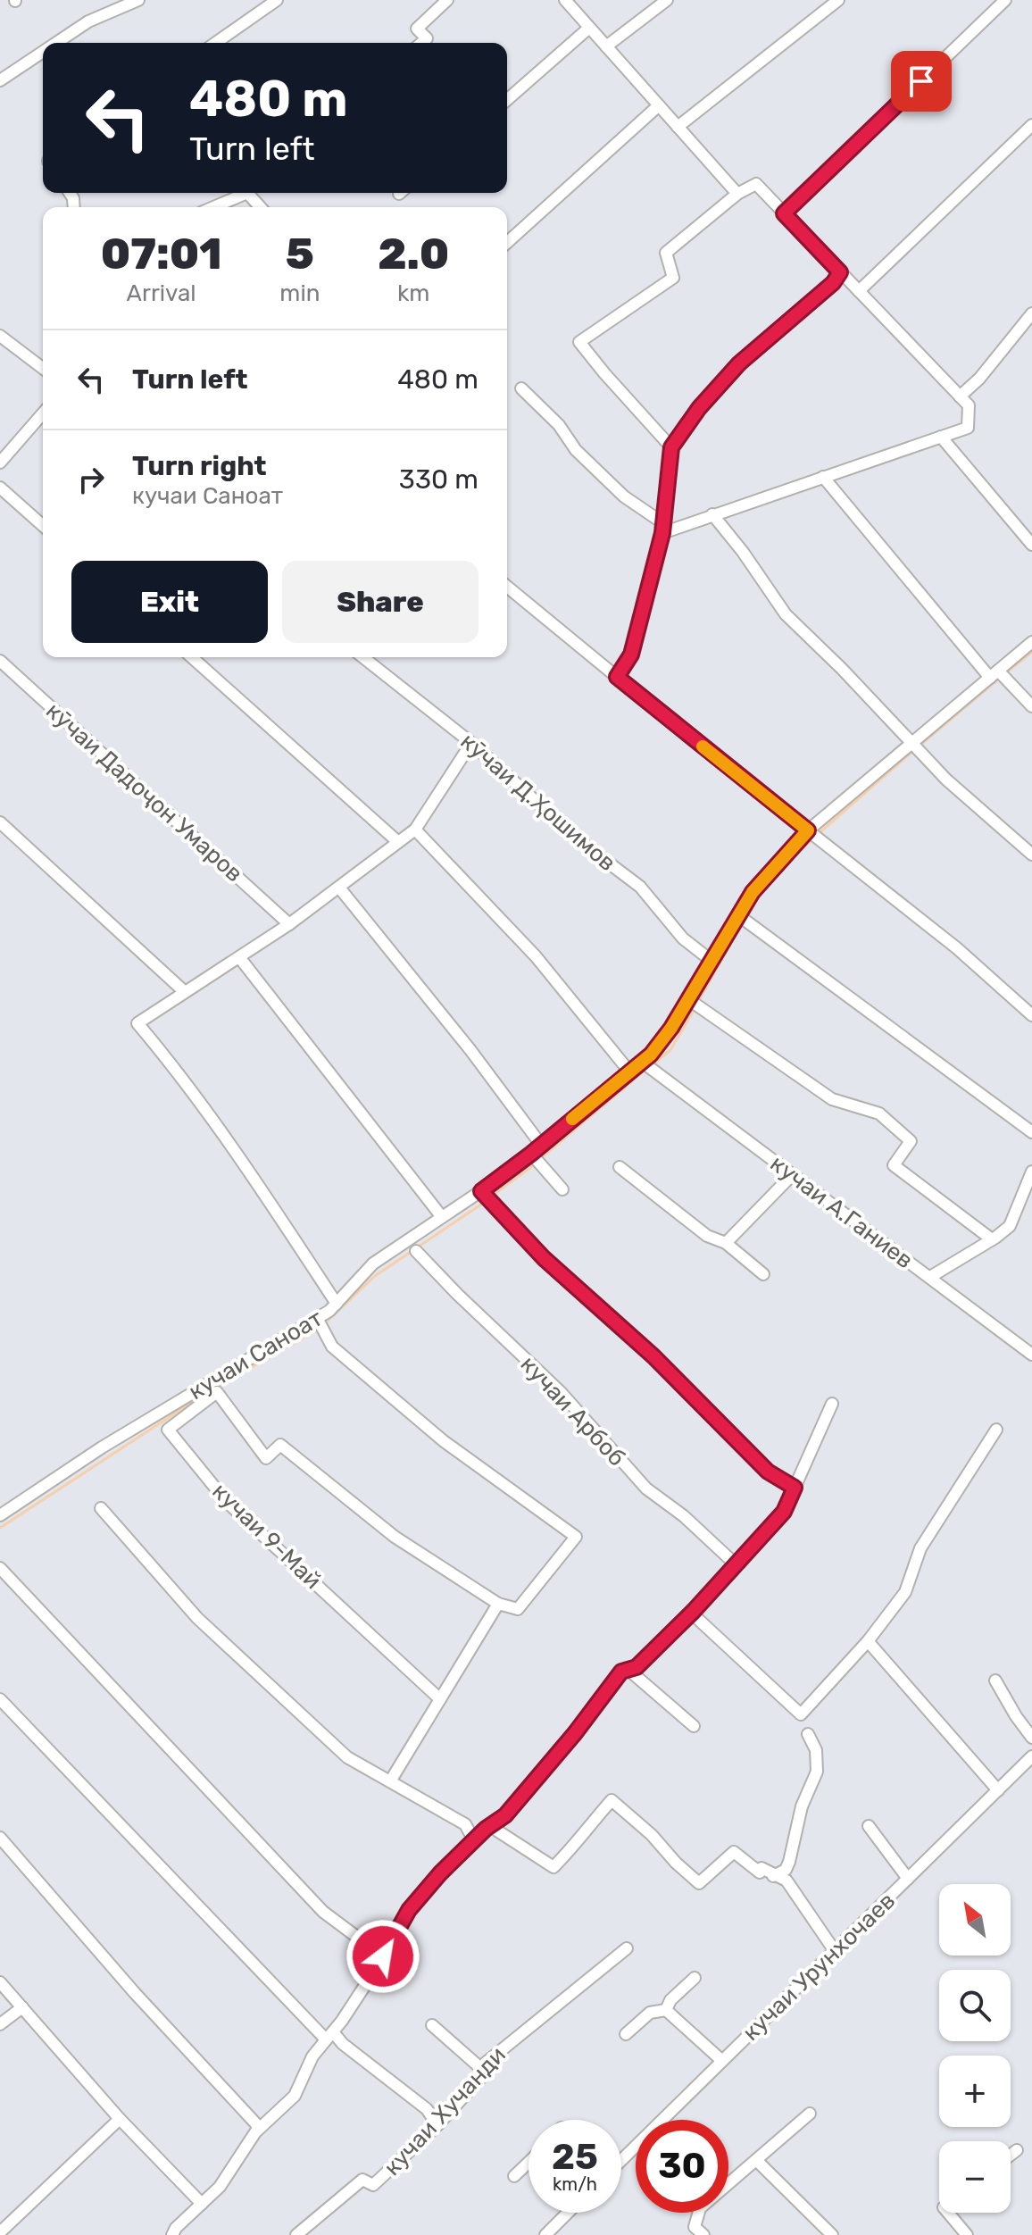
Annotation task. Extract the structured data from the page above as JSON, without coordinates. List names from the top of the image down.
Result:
{
  "streets": {
    "street": [
      "кӯчаи Дадоҷон Умаров",
      "кӯчаи Д.Ҳошимов",
      "кучаи А.Ганиев",
      "кучаи Саноат",
      "кучаи Арбоб",
      "кучаи 9-Май",
      "кучаи Урунхочаев",
      "кучаи Хучанди"
    ]
  },
  "crossings": [
    ["кӯчаи Д.Ҳошимов", "кучаи Саноат"],
    ["кучаи А.Ганиев", "кучаи Саноат"]
  ],
  "north": "top left",
  "page": {
    "turn": ["480 m", "Turn left"],
    "eta": [
      "07:01",
      "Arrival",
      "5",
      "min",
      "2.0",
      "km"
    ],
    "list": [
      {
        "name": "Turn left",
        "value": "480 m"
      },
      {
        "name": "Turn right",
        "note": "кучаи Саноат",
        "value": "330 m"
      }
    ],
    "buttons": ["Exit", "Share"],
    "map_buttons": ["+", "−"],
    "speed": "25 km/h",
    "limit": "30"
  }
}
